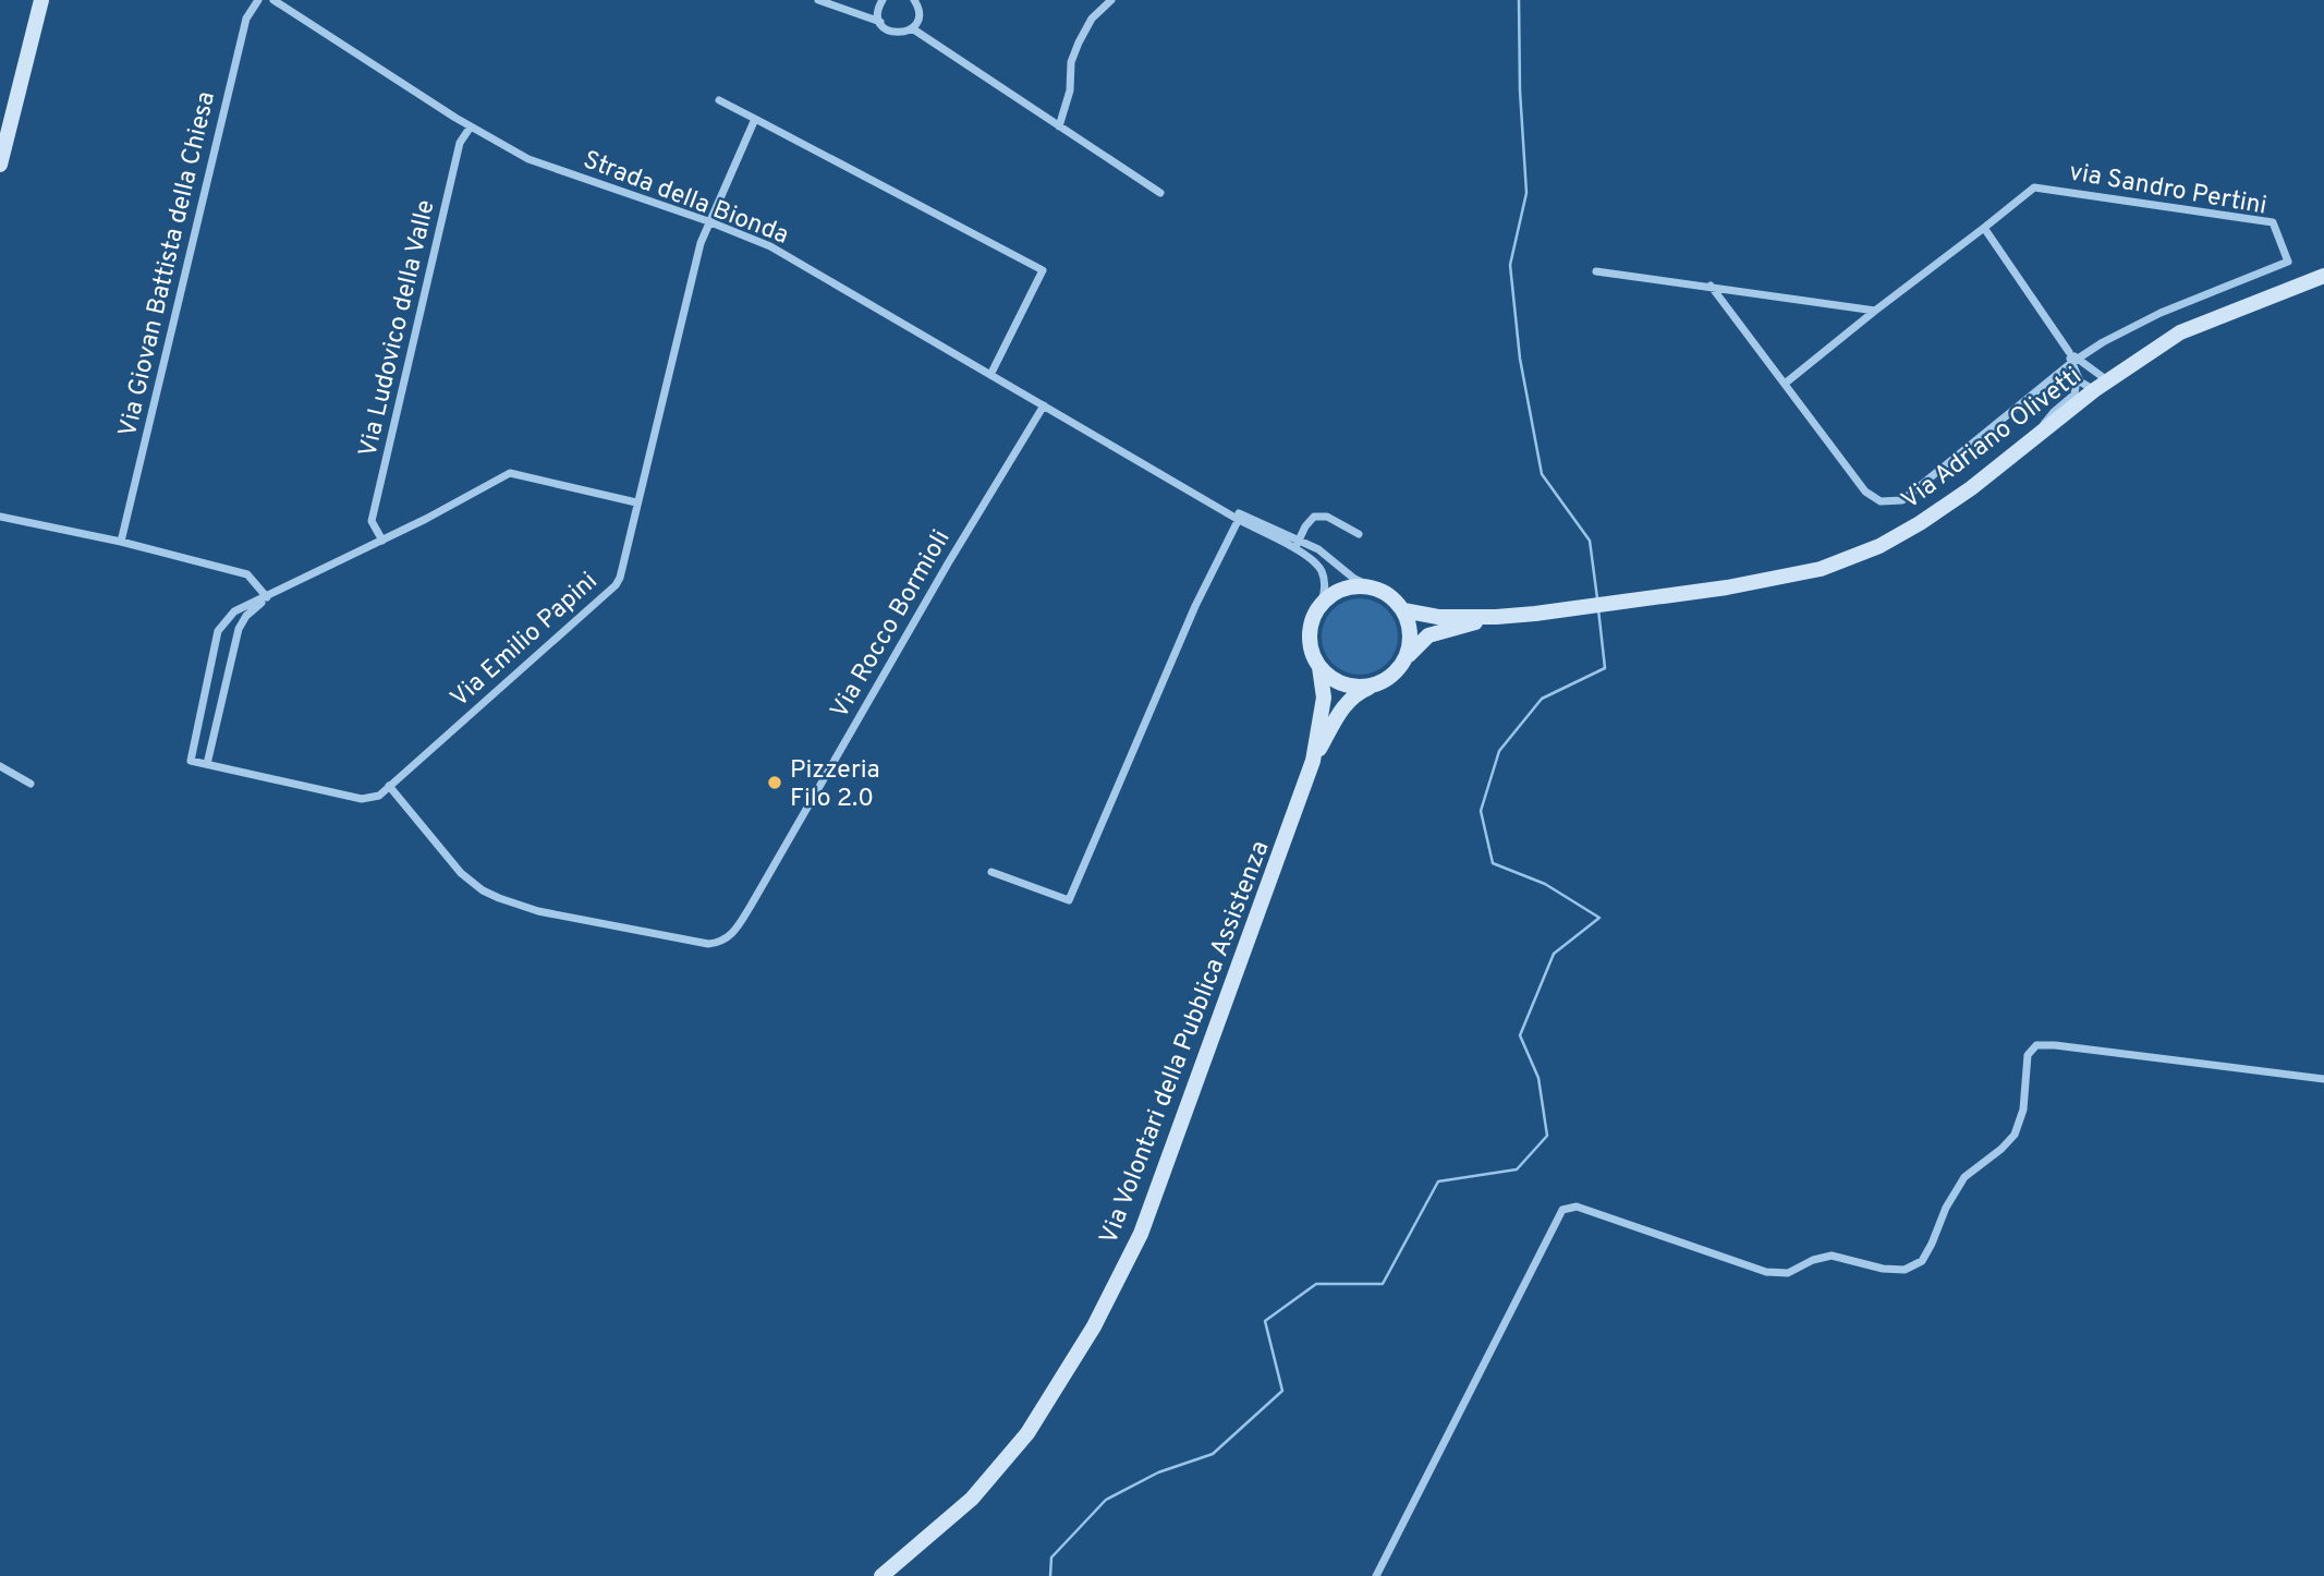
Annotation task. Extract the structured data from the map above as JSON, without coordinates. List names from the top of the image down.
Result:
{
  "streets": {
    "street": [
      "via Sandro Pertini",
      "Strada della Bionda",
      "Via Giovan Battista della Chiesa",
      "Via Ludovico della Valle",
      "Via Adriano Olivetti",
      "Via Rocco Bormioli",
      "Via Emilio Papini",
      "Via Volontari della Pubblica Assistenza"
    ]
  },
  "crossings": [
    ["Strada della Bionda", "Via Ludovico della Valle"],
    ["Strada della Bionda", "Via Rocco Bormioli"],
    ["Strada della Bionda", "Via Emilio Papini"],
    ["Strada della Bionda", "Via Volontari della Pubblica Assistenza"],
    ["Via Ludovico della Valle", "Via Emilio Papini"],
    ["Via Rocco Bormioli", "Via Emilio Papini"]
  ],
  "places": ["Pizzeria Filo 2.0"]
}
